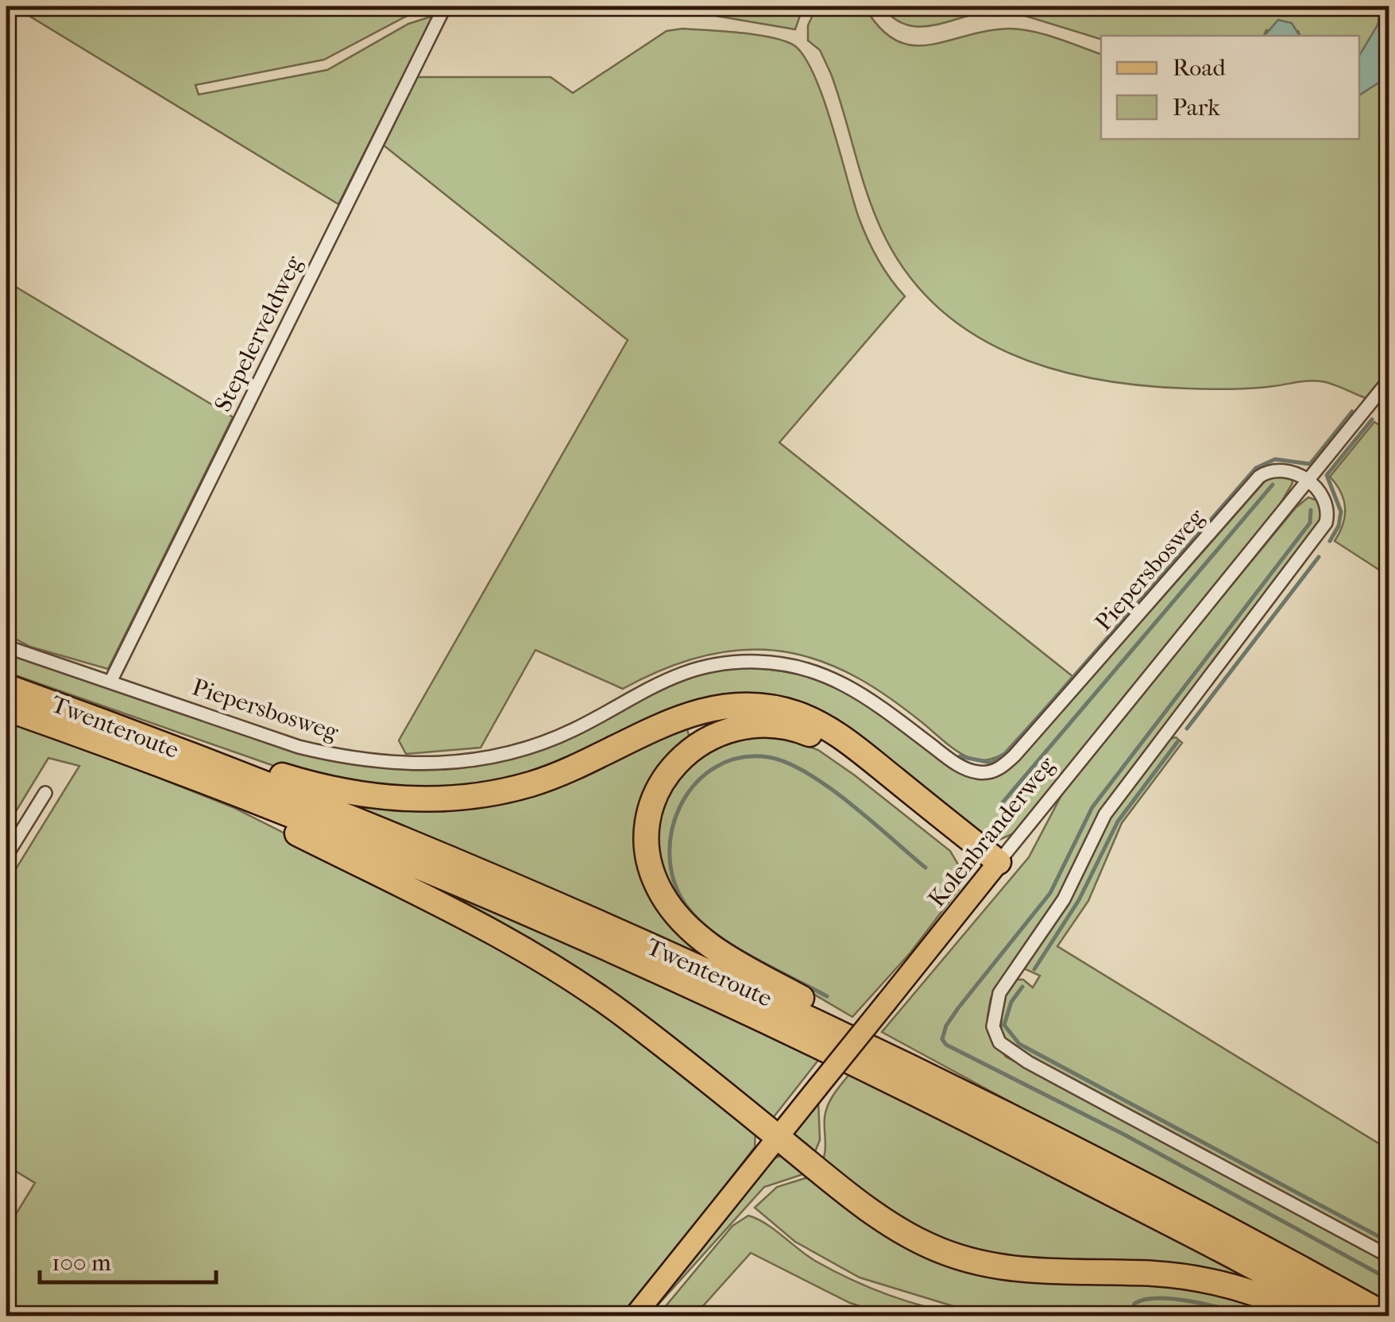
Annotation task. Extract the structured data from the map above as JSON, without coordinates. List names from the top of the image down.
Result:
{
  "streets": {
    "highway": ["Twenteroute"],
    "main road": ["Kolenbranderweg"],
    "street": ["Stepelerveldweg", "Piepersbosweg"]
  },
  "crossings": [
    ["Stepelerveldweg", "Piepersbosweg"],
    ["Piepersbosweg", "Kolenbranderweg"]
  ],
  "legend": ["Road", "Park"],
  "scale_bar": "100 m"
}
